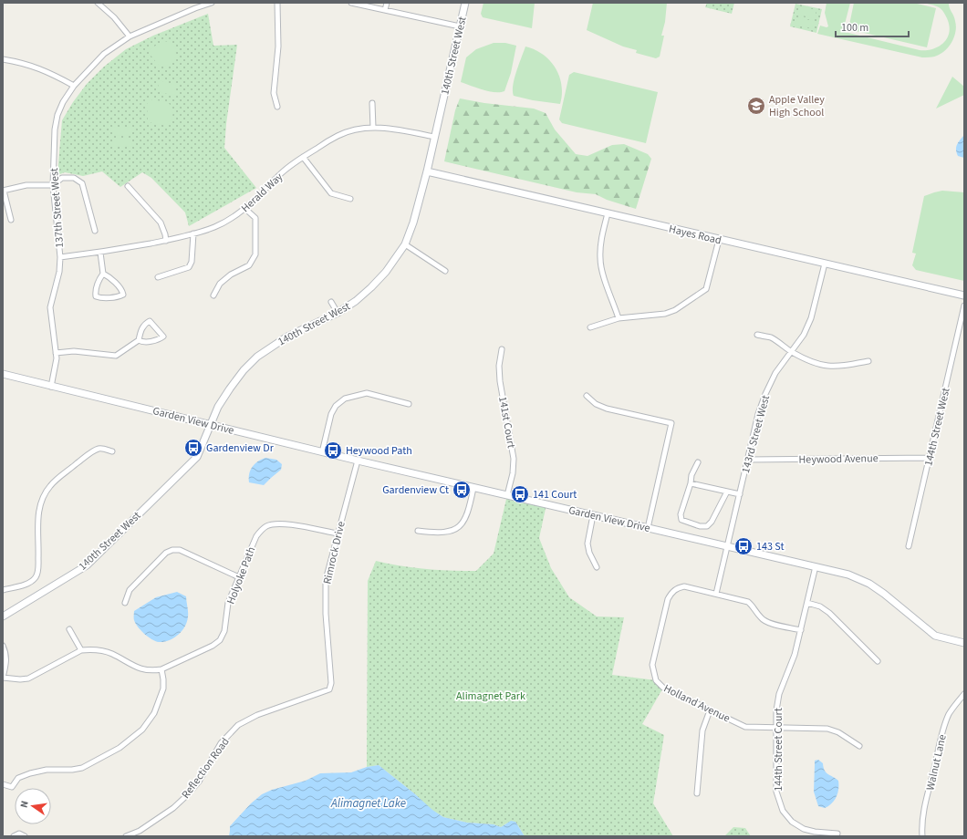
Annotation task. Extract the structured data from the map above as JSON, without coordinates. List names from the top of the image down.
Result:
{
  "streets": {
    "street": [
      "140th Street West",
      "Herald Way",
      "137th Street West",
      "Hayes Road",
      "Garden View Drive",
      "141st Court",
      "144th Street West",
      "143rd Street West",
      "Heywood Avenue",
      "Rimrock Drive",
      "Holyoke Path",
      "Holland Avenue",
      "144th Street Court",
      "Walnut Lane",
      "Reflection Road"
    ]
  },
  "crossings": [
    ["140th Street West", "Herald Way"],
    ["140th Street West", "Hayes Road"],
    ["140th Street West", "Garden View Drive"],
    ["Herald Way", "137th Street West"],
    ["137th Street West", "Garden View Drive"],
    ["Hayes Road", "143rd Street West"],
    ["Garden View Drive", "141st Court"],
    ["Garden View Drive", "143rd Street West"],
    ["Garden View Drive", "Rimrock Drive"],
    ["Garden View Drive", "144th Street Court"],
    ["144th Street West", "Heywood Avenue"],
    ["143rd Street West", "Heywood Avenue"],
    ["143rd Street West", "Holland Avenue"],
    ["Rimrock Drive", "Holyoke Path"],
    ["Rimrock Drive", "Reflection Road"],
    ["Holland Avenue", "144th Street Court"]
  ],
  "water": ["Alimagnet Lake"],
  "parks": ["Alimagnet Park"],
  "places": {
    "school or university": ["Apple Valley High School"],
    "bus stop": [
      "Gardenview Dr",
      "Heywood Path",
      "Gardenview Ct",
      "141 Court",
      "143 St"
    ]
  },
  "scale_bar": "100 m",
  "north": "left"
}
